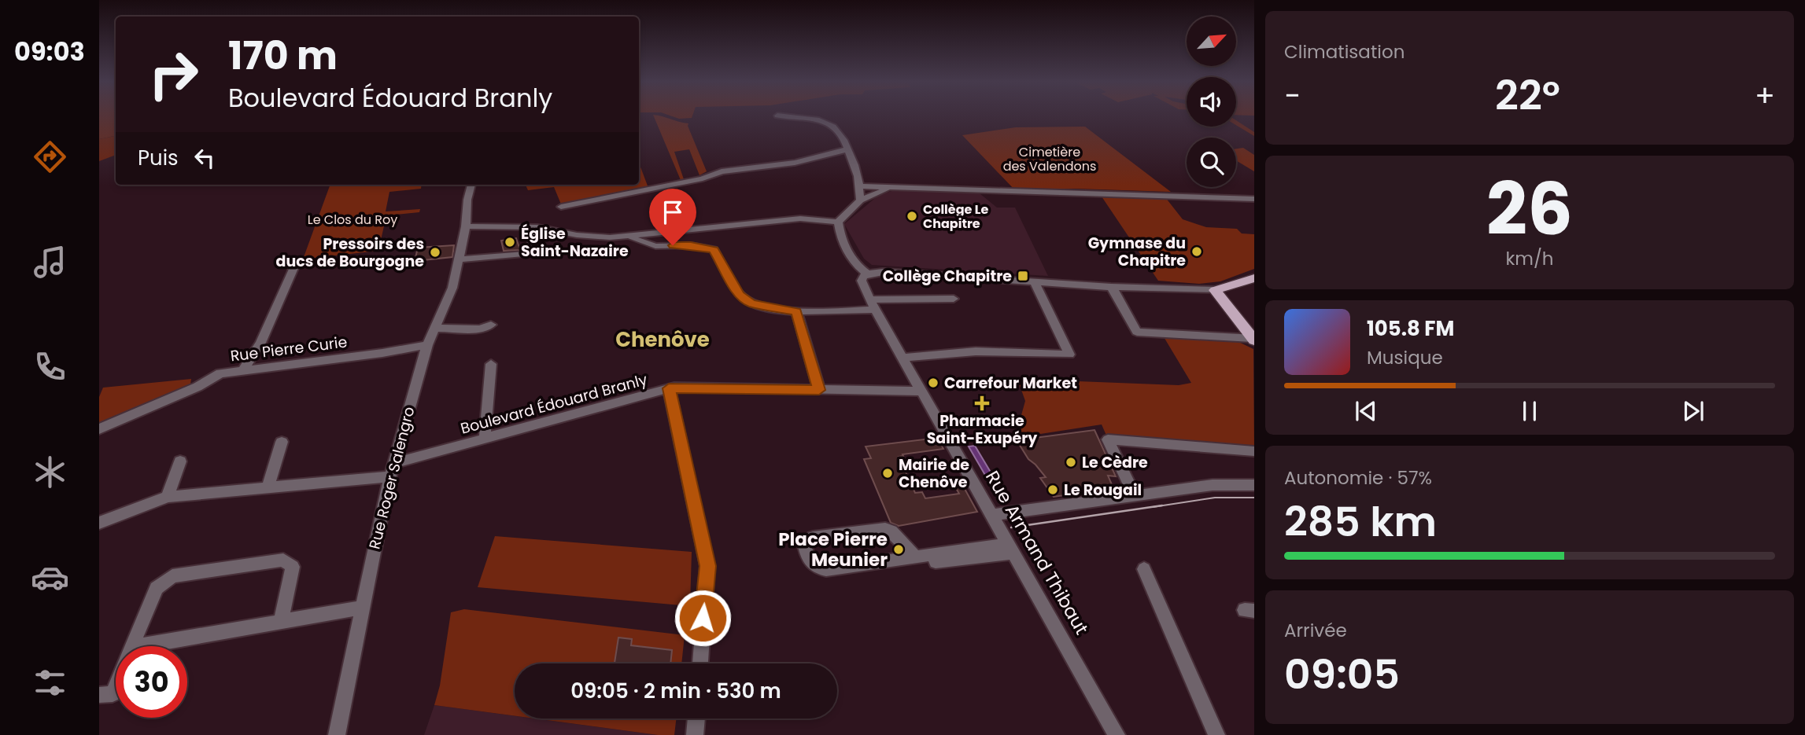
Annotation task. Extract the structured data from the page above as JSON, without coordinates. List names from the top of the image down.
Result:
{
  "streets": {
    "street": [
      "Rue Pierre Curie",
      "Boulevard Édouard Branly",
      "Rue Roger Salengro",
      "Rue Armand Thibaut"
    ]
  },
  "crossings": [
    ["Rue Pierre Curie", "Rue Roger Salengro"],
    ["Boulevard Édouard Branly", "Rue Roger Salengro"],
    ["Boulevard Édouard Branly", "Rue Armand Thibaut"]
  ],
  "districts": ["Chenôve"],
  "parks": ["Cimetière des Valendons", "Le Clos du Roy"],
  "places": {
    "other": [
      "Collège Le Chapitre",
      "Église Saint-Nazaire",
      "Gymnase du Chapitre",
      "Pressoirs des ducs de Bourgogne",
      "Carrefour Market",
      "Le Cèdre",
      "Mairie de Chenôve",
      "Le Rougail",
      "Place Pierre Meunier"
    ],
    "transit": ["Collège Chapitre"],
    "health": ["Pharmacie Saint-Exupéry"]
  },
  "north": "top right",
  "page": {
    "tabs": "09:03",
    "tile": [
      "Climatisation",
      ["26", "km/h"],
      ["Autonomie · 57%", "285 km"],
      ["Arrivée", "09:05"]
    ],
    "turn": ["170 m", "Boulevard Édouard Branly"],
    "heat": ["−", "22°", "+"],
    "then": "Puis",
    "song": ["105.8 FM", "Musique"],
    "limit": "30",
    "trip": "09:05 · 2 min · 530 m"
  }
}
